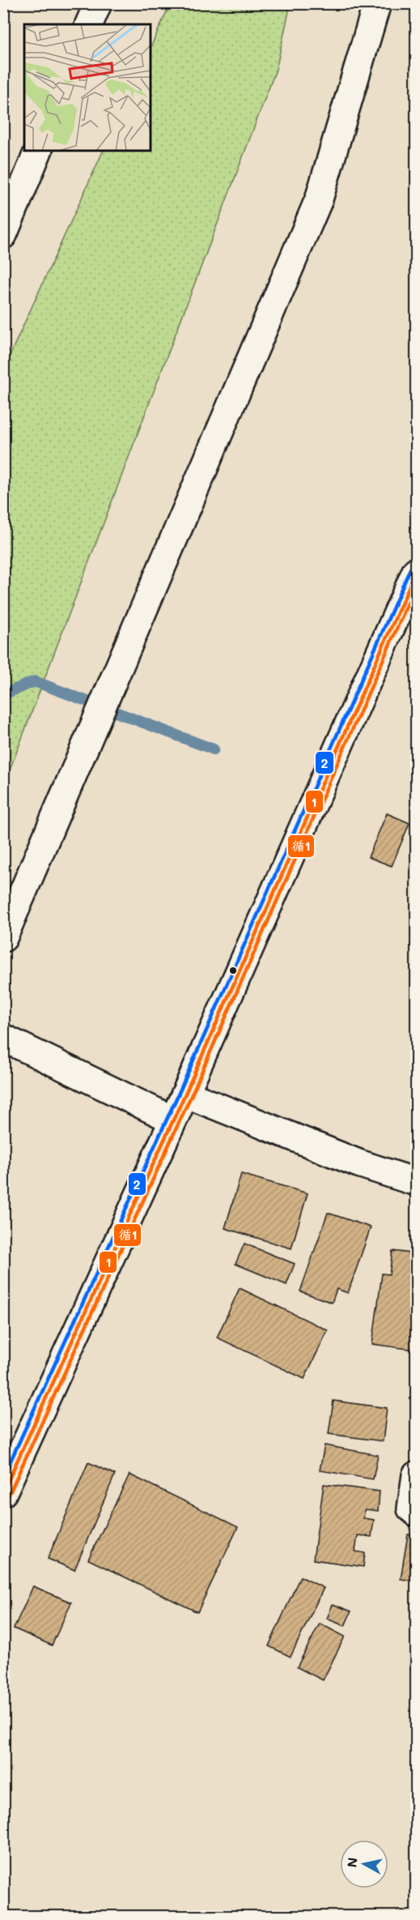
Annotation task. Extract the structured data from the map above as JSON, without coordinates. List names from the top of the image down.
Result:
{
  "lines": ["transit line 2", "transit line 1", "transit line 循1"],
  "north": "left"
}
